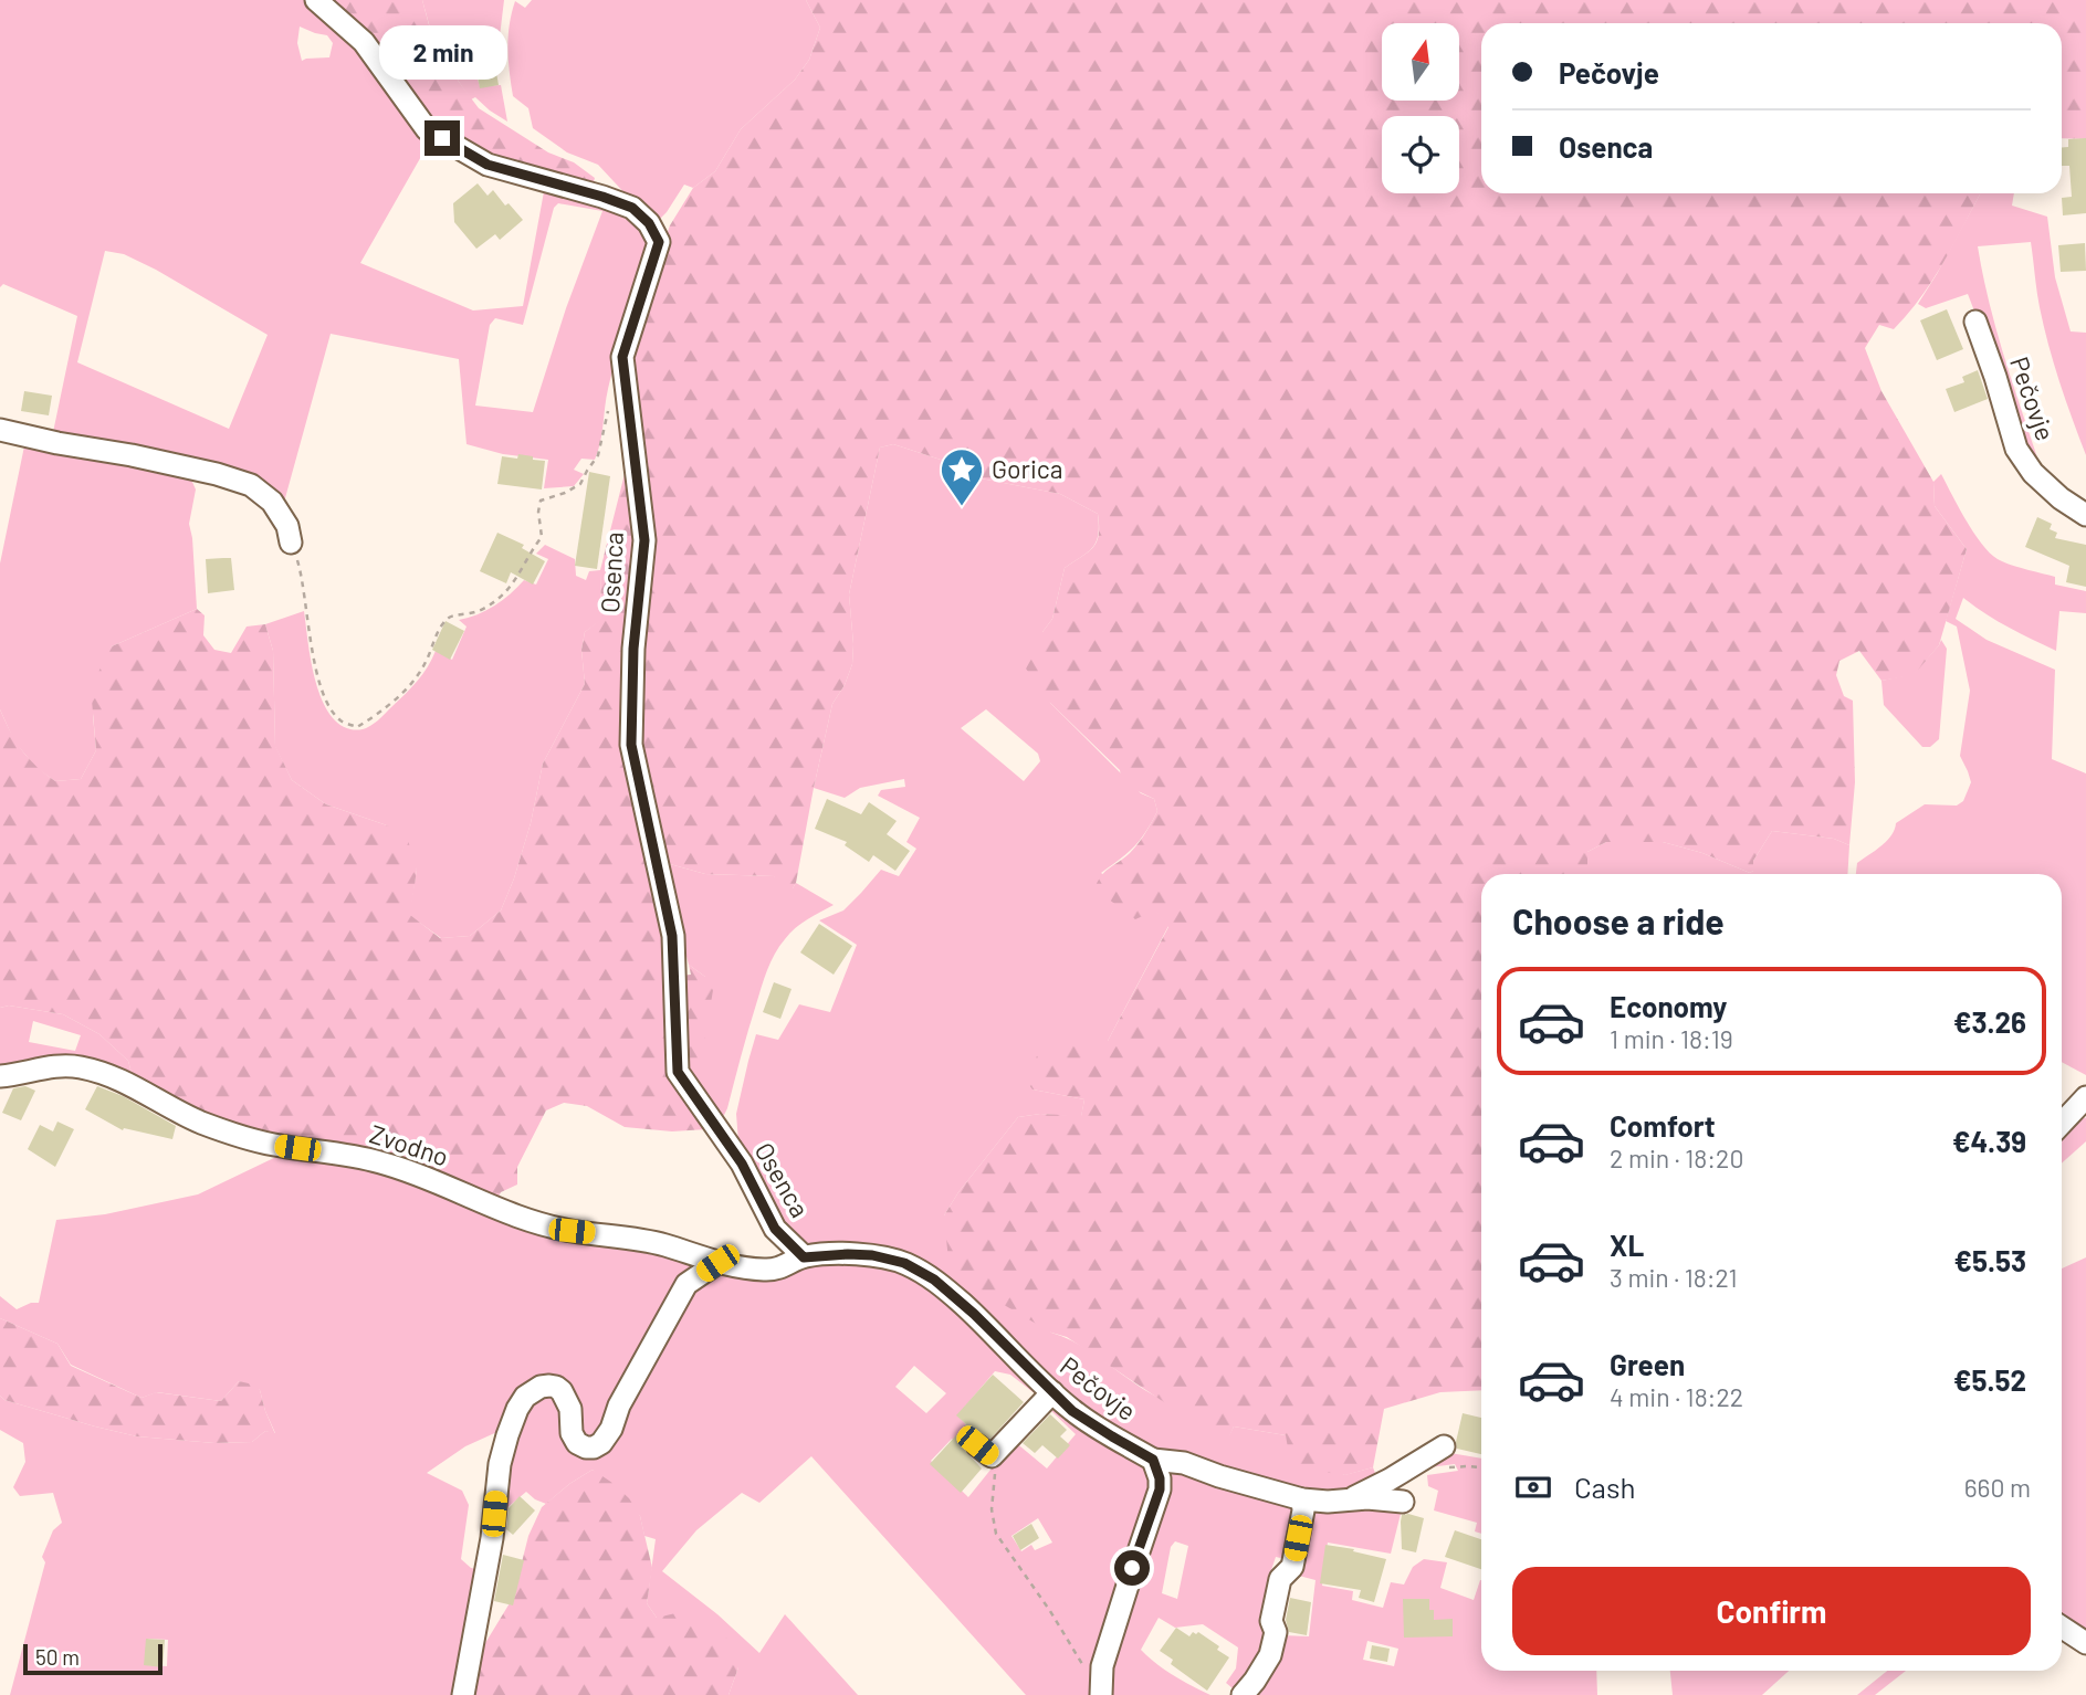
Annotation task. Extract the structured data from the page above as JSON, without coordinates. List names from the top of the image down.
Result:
{
  "streets": {
    "street": ["Pečovje", "Osenca", "Zvodno"]
  },
  "crossings": [
    ["Pečovje", "Osenca"],
    ["Pečovje", "Zvodno"],
    ["Osenca", "Zvodno"]
  ],
  "places": {
    "place": ["Gorica"]
  },
  "scale_bar": "50 m",
  "north": "top",
  "page": {
    "banner": ["Pečovje", "Osenca"],
    "bubble": "2 min",
    "heading": "Choose a ride",
    "list": [
      {
        "name": "Economy",
        "note": "1 min · 18:19",
        "value": "€3.26"
      },
      {
        "name": "Comfort",
        "note": "2 min · 18:20",
        "value": "€4.39"
      },
      {
        "name": "XL",
        "note": "3 min · 18:21",
        "value": "€5.53"
      },
      {
        "name": "Green",
        "note": "4 min · 18:22",
        "value": "€5.52"
      }
    ],
    "pay": ["Cash", "660 m"],
    "buttons": "Confirm",
    "scale": "50 m"
  }
}
